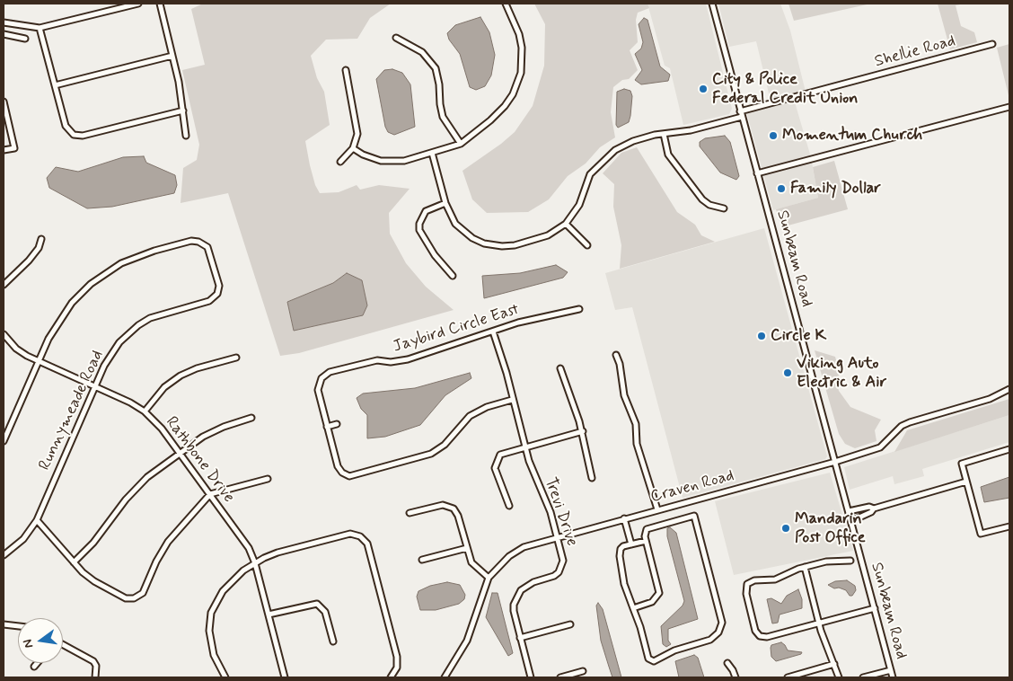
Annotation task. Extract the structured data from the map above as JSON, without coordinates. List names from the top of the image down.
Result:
{
  "streets": {
    "street": [
      "Shellie Road",
      "Sunbeam Road",
      "Jaybird Circle East",
      "Runnymeade Road",
      "Rathbone Drive",
      "Craven Road",
      "Trevi Drive"
    ]
  },
  "crossings": [
    ["Shellie Road", "Sunbeam Road"],
    ["Sunbeam Road", "Craven Road"],
    ["Jaybird Circle East", "Trevi Drive"],
    ["Runnymeade Road", "Rathbone Drive"],
    ["Craven Road", "Trevi Drive"]
  ],
  "places": [
    "City & Police Federal Credit Union",
    "Momentum Church",
    "Family Dollar",
    "Circle K",
    "Viking Auto Electric & Air",
    "Mandarin Post Office"
  ],
  "north": "left"
}
